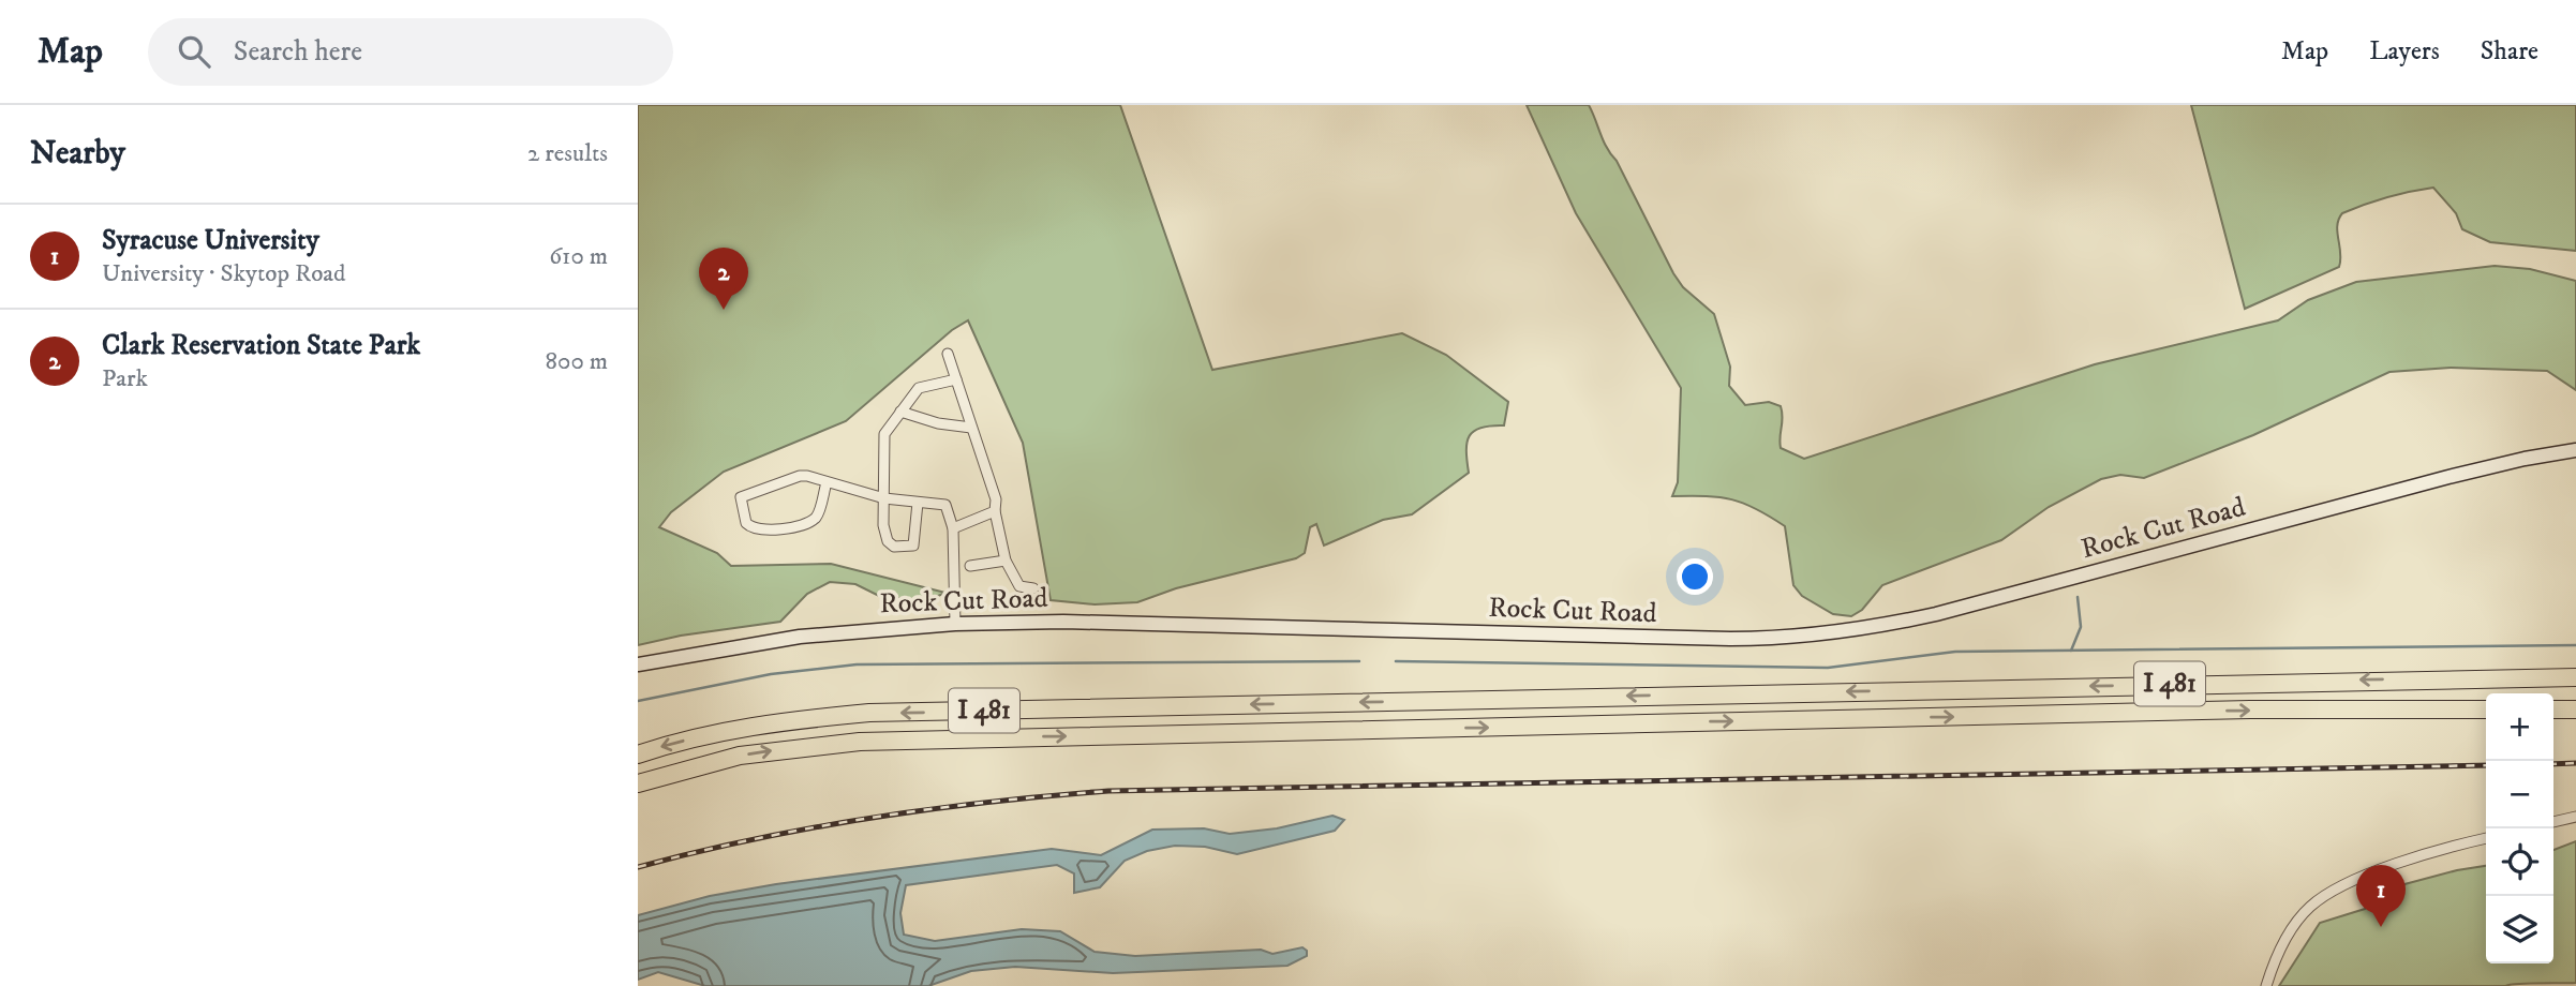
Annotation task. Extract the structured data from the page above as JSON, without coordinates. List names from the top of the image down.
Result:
{
  "streets": {
    "highway": ["I 481"],
    "street": ["Rock Cut Road"]
  },
  "page": {
    "header": "Map",
    "search": "Search here",
    "nav": ["Map", "Layers", "Share"],
    "heading": ["Nearby", "2 results"],
    "list": [
      {
        "mark": "1",
        "name": "Syracuse University",
        "note": "University · Skytop Road",
        "value": "610 m"
      },
      {
        "mark": "2",
        "name": "Clark Reservation State Park",
        "note": "Park",
        "value": "800 m"
      }
    ],
    "pins": ["2", "1"],
    "map_buttons": ["+", "−"]
  }
}
